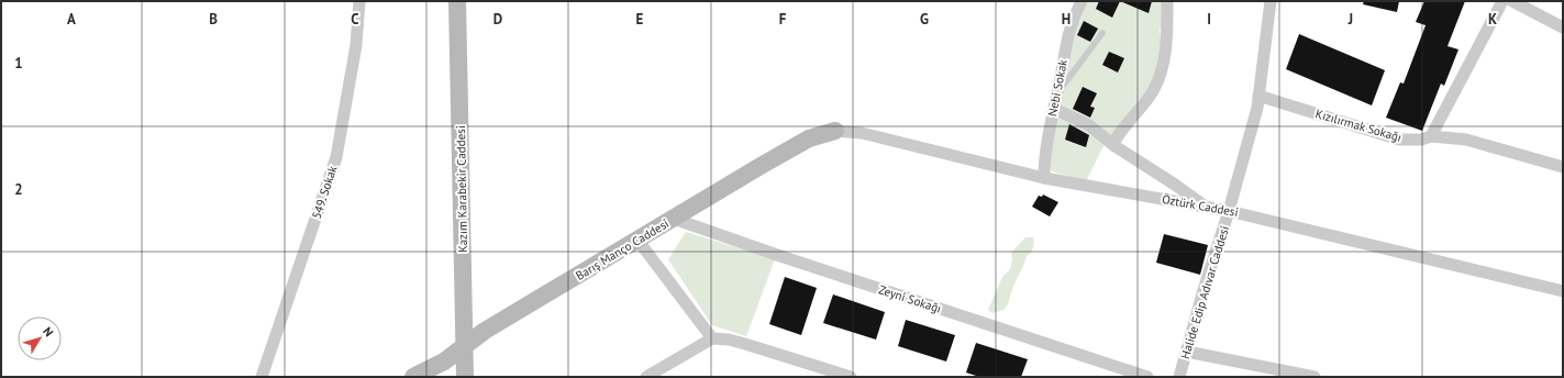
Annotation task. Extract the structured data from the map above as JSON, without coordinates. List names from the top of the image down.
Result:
{
  "streets": {
    "street": [
      "Nebi Sokak",
      "Kızılırmak Sokağı",
      "Kazım Karabekir Caddesi",
      "549. Sokak",
      "Öztürk Caddesi",
      "Barış Manço Caddesi",
      "Halide Edip Adıvar Caddesi",
      "Zeyni Sokağı"
    ]
  },
  "crossings": [
    ["Nebi Sokak", "Öztürk Caddesi"],
    ["Kızılırmak Sokağı", "Halide Edip Adıvar Caddesi"],
    ["Kazım Karabekir Caddesi", "Barış Manço Caddesi"],
    ["Öztürk Caddesi", "Barış Manço Caddesi"],
    ["Öztürk Caddesi", "Halide Edip Adıvar Caddesi"],
    ["Barış Manço Caddesi", "Zeyni Sokağı"]
  ],
  "north": "top right",
  "grid": {
    "columns": [
      "A",
      "B",
      "C",
      "D",
      "E",
      "F",
      "G",
      "H",
      "I",
      "J",
      "K"
    ],
    "rows": ["1", "2"]
  }
}
